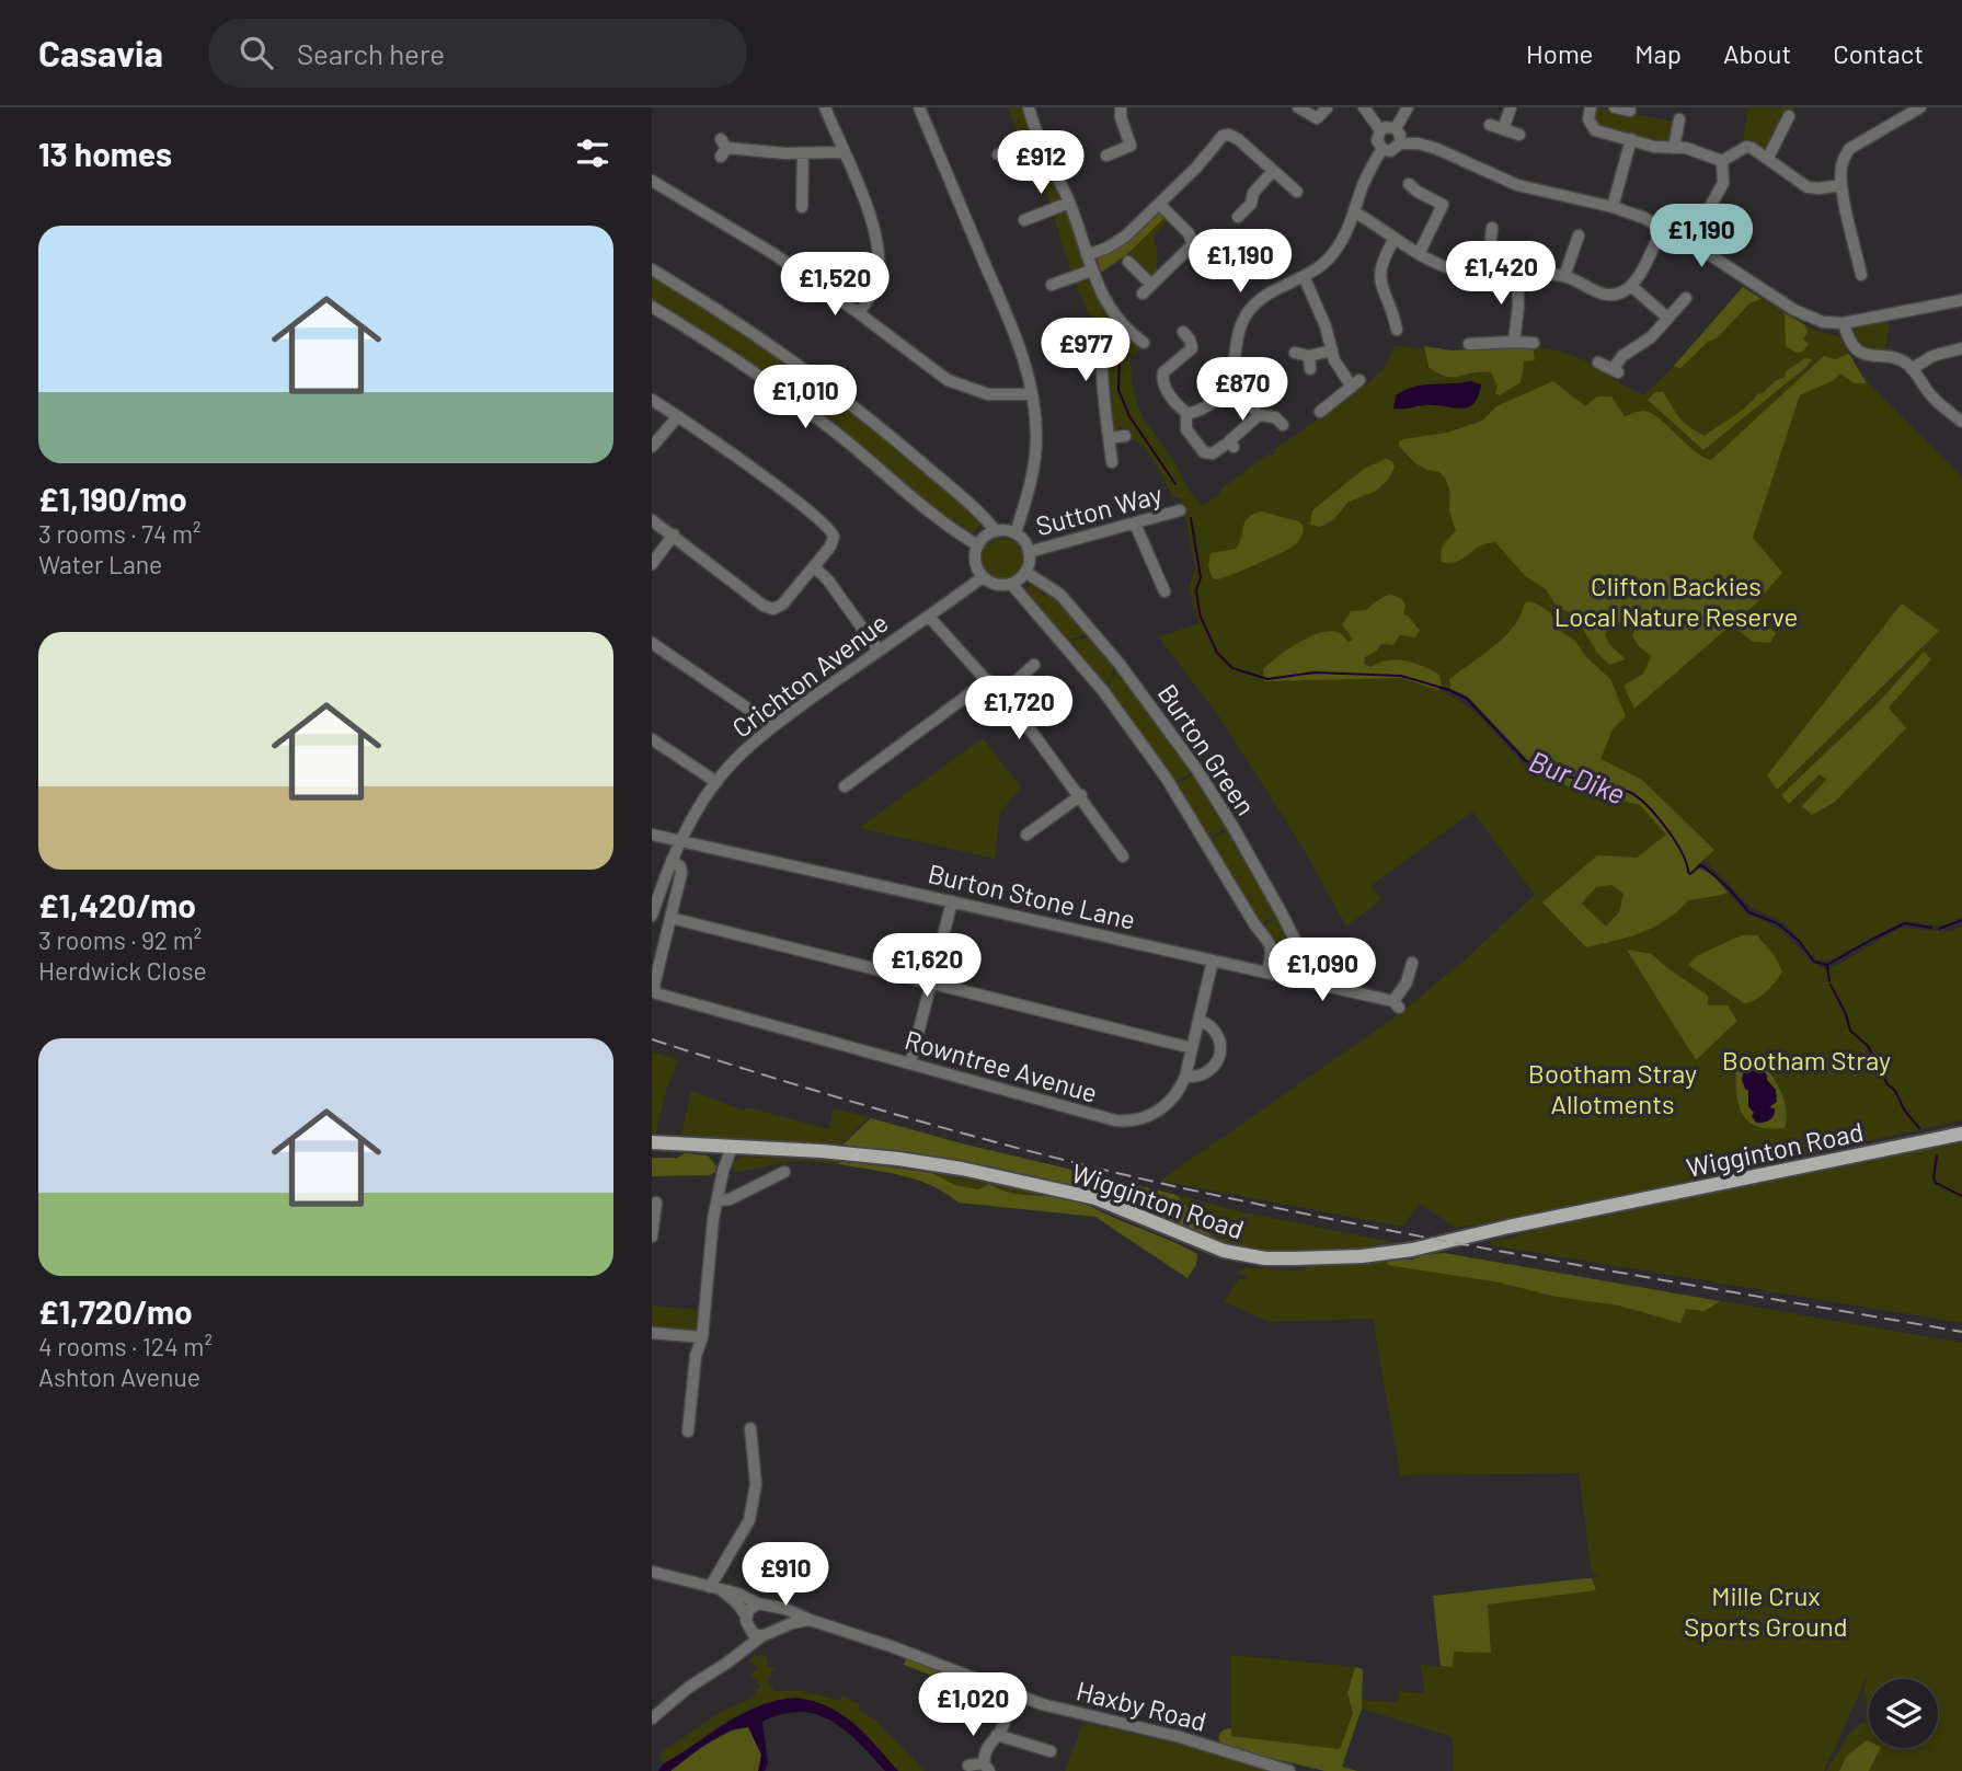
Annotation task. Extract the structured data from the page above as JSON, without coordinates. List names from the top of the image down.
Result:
{
  "streets": {
    "main road": ["Wigginton Road"],
    "street": [
      "Sutton Way",
      "Crichton Avenue",
      "Burton Green",
      "Burton Stone Lane",
      "Rowntree Avenue",
      "Haxby Road"
    ]
  },
  "crossings": [
    ["Sutton Way", "Crichton Avenue"],
    ["Sutton Way", "Burton Green"],
    ["Crichton Avenue", "Burton Green"],
    ["Crichton Avenue", "Burton Stone Lane"],
    ["Burton Green", "Burton Stone Lane"],
    ["Burton Stone Lane", "Rowntree Avenue"]
  ],
  "water": ["Bur Dike"],
  "parks": [
    "Clifton Backies Local Nature Reserve",
    "Bootham Stray",
    "Bootham Stray Allotments",
    "Mille Crux Sports Ground"
  ],
  "page": {
    "header": "Casavia",
    "search": "Search here",
    "nav": [
      "Home",
      "Map",
      "About",
      "Contact"
    ],
    "heading": "13 homes",
    "price": [
      "£912",
      "£1,190",
      "£1,190",
      "£1,420",
      "£1,520",
      "£977",
      "£870",
      "£1,010",
      "£1,720",
      "£1,620",
      "£1,090",
      "£910",
      "£1,020"
    ],
    "list": [
      {
        "name": "£1,190/mo",
        "note": "3 rooms · 74 m² · Water Lane"
      },
      {
        "name": "£1,420/mo",
        "note": "3 rooms · 92 m² · Herdwick Close"
      },
      {
        "name": "£1,720/mo",
        "note": "4 rooms · 124 m² · Ashton Avenue"
      }
    ]
  }
}
